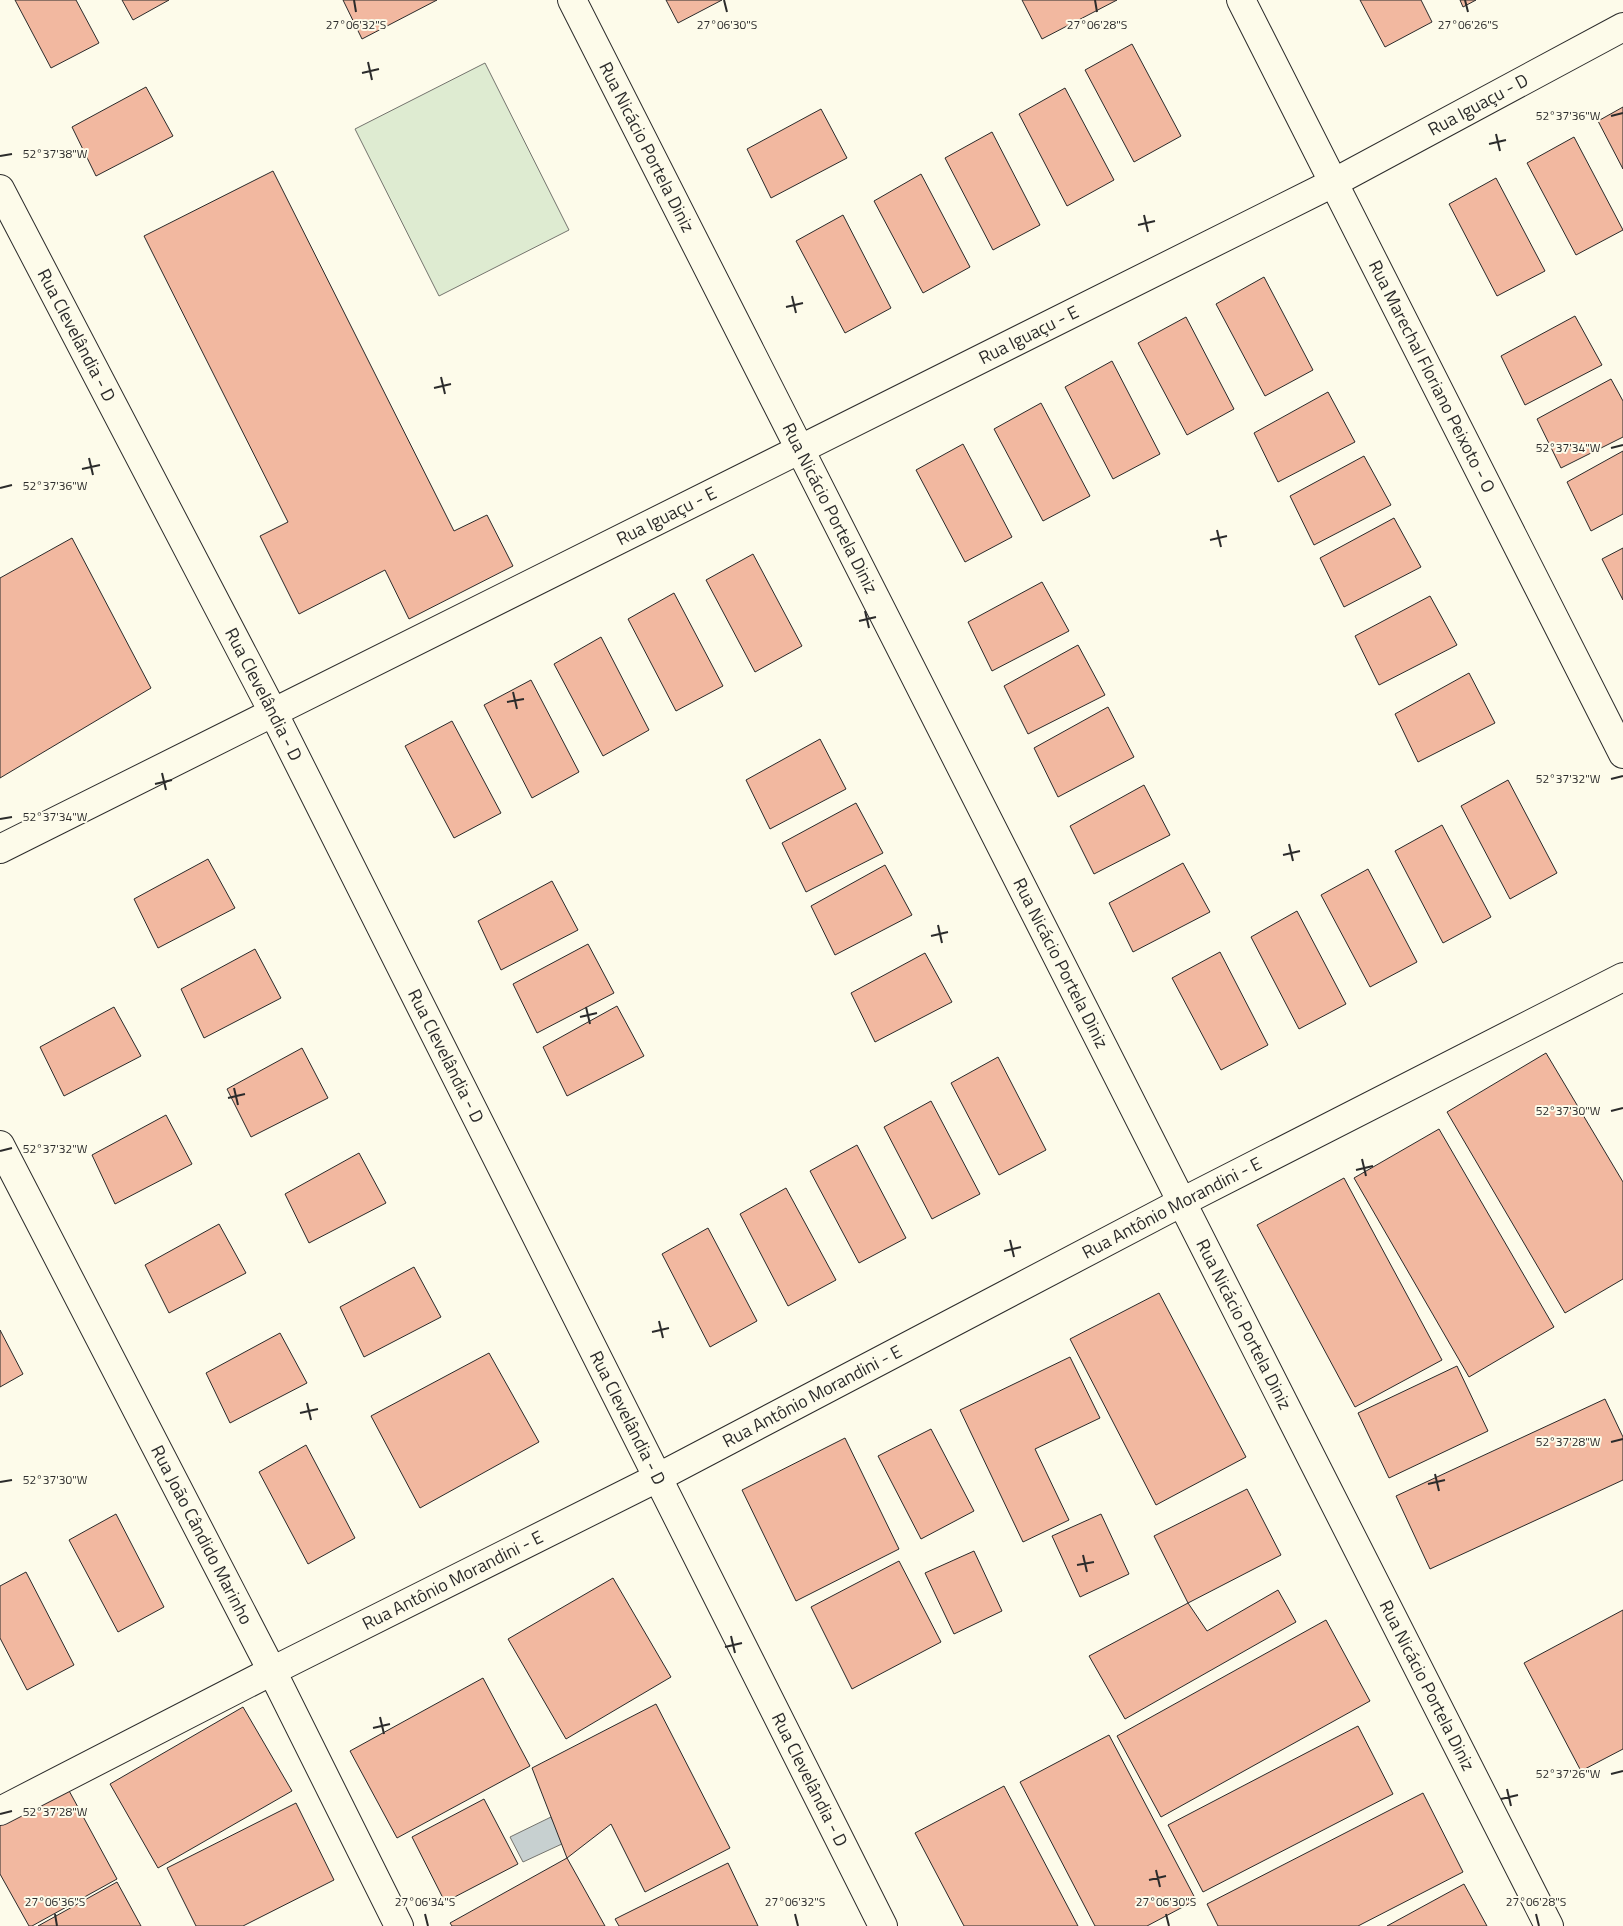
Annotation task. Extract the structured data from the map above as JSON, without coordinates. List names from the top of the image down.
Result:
{
  "streets": {
    "street": [
      "Rua Iguaçu - D",
      "Rua Nicácio Portela Diniz",
      "Rua Clevelândia - D",
      "Rua Iguaçu - E",
      "Rua Marechal Floriano Peixoto - O",
      "Rua Antônio Morandini - E",
      "Rua João Cândido Marinho"
    ]
  },
  "crossings": [
    ["Rua Iguaçu - D", "Rua Iguaçu - E"],
    ["Rua Iguaçu - D", "Rua Marechal Floriano Peixoto - O"],
    ["Rua Nicácio Portela Diniz", "Rua Iguaçu - E"],
    ["Rua Nicácio Portela Diniz", "Rua Antônio Morandini - E"],
    ["Rua Clevelândia - D", "Rua Iguaçu - E"],
    ["Rua Clevelândia - D", "Rua Antônio Morandini - E"],
    ["Rua Iguaçu - E", "Rua Marechal Floriano Peixoto - O"],
    ["Rua Antônio Morandini - E", "Rua João Cândido Marinho"]
  ],
  "coordinates": [
    "27°06'32\"S",
    "27°06'30\"S",
    "27°06'28\"S",
    "27°06'26\"S",
    "52°37'36\"W",
    "52°37'38\"W",
    "52°37'34\"W",
    "52°37'32\"W",
    "52°37'30\"W",
    "52°37'28\"W",
    "52°37'26\"W",
    "27°06'36\"S",
    "27°06'34\"S"
  ]
}
